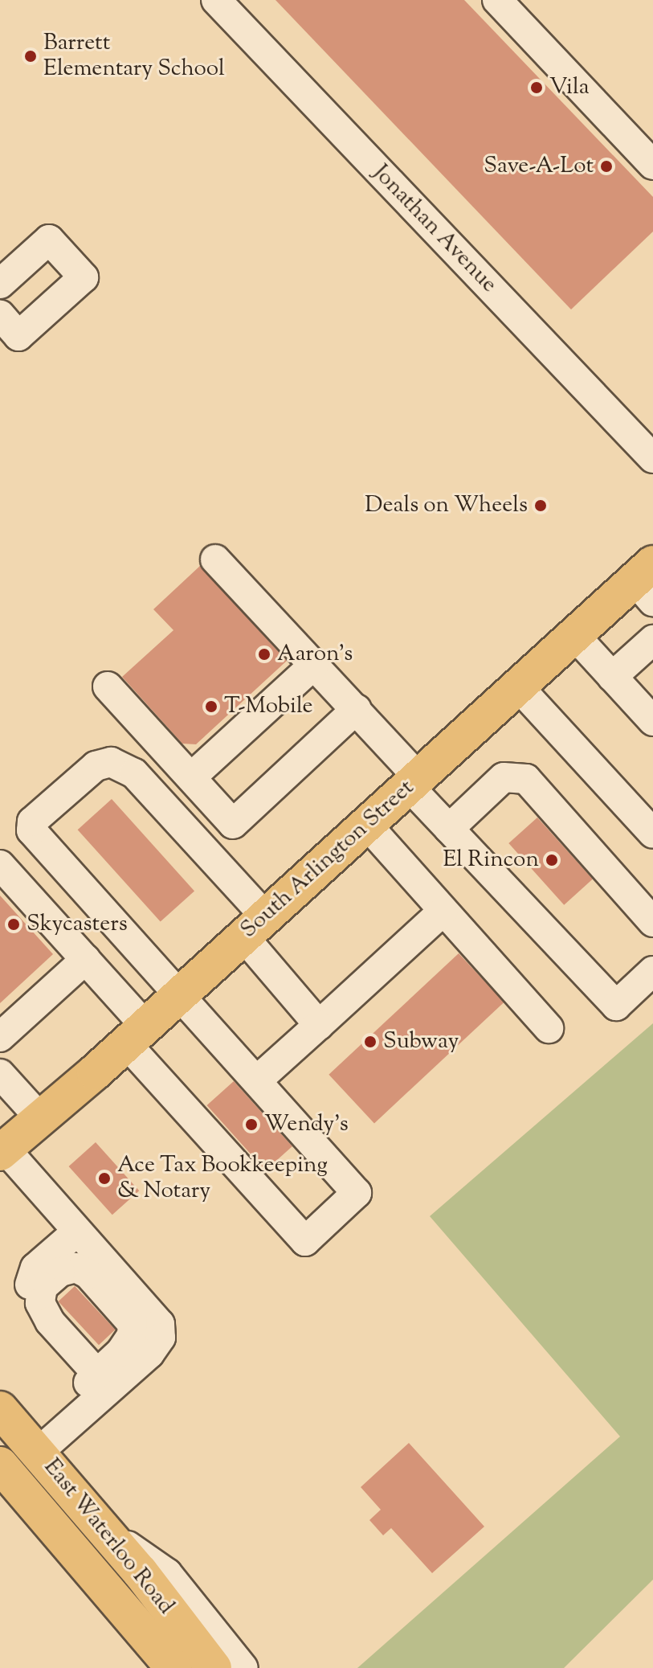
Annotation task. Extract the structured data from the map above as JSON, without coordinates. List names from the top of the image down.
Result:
{
  "streets": {
    "main road": ["South Arlington Street", "East Waterloo Road"],
    "street": ["Jonathan Avenue"]
  },
  "places": [
    "Barrett Elementary School",
    "Vila",
    "Save-A-Lot",
    "Deals on Wheels",
    "Aaron's",
    "T-Mobile",
    "El Rincon",
    "Skycasters",
    "Subway",
    "Wendy's",
    "Ace Tax Bookkeeping & Notary"
  ]
}
